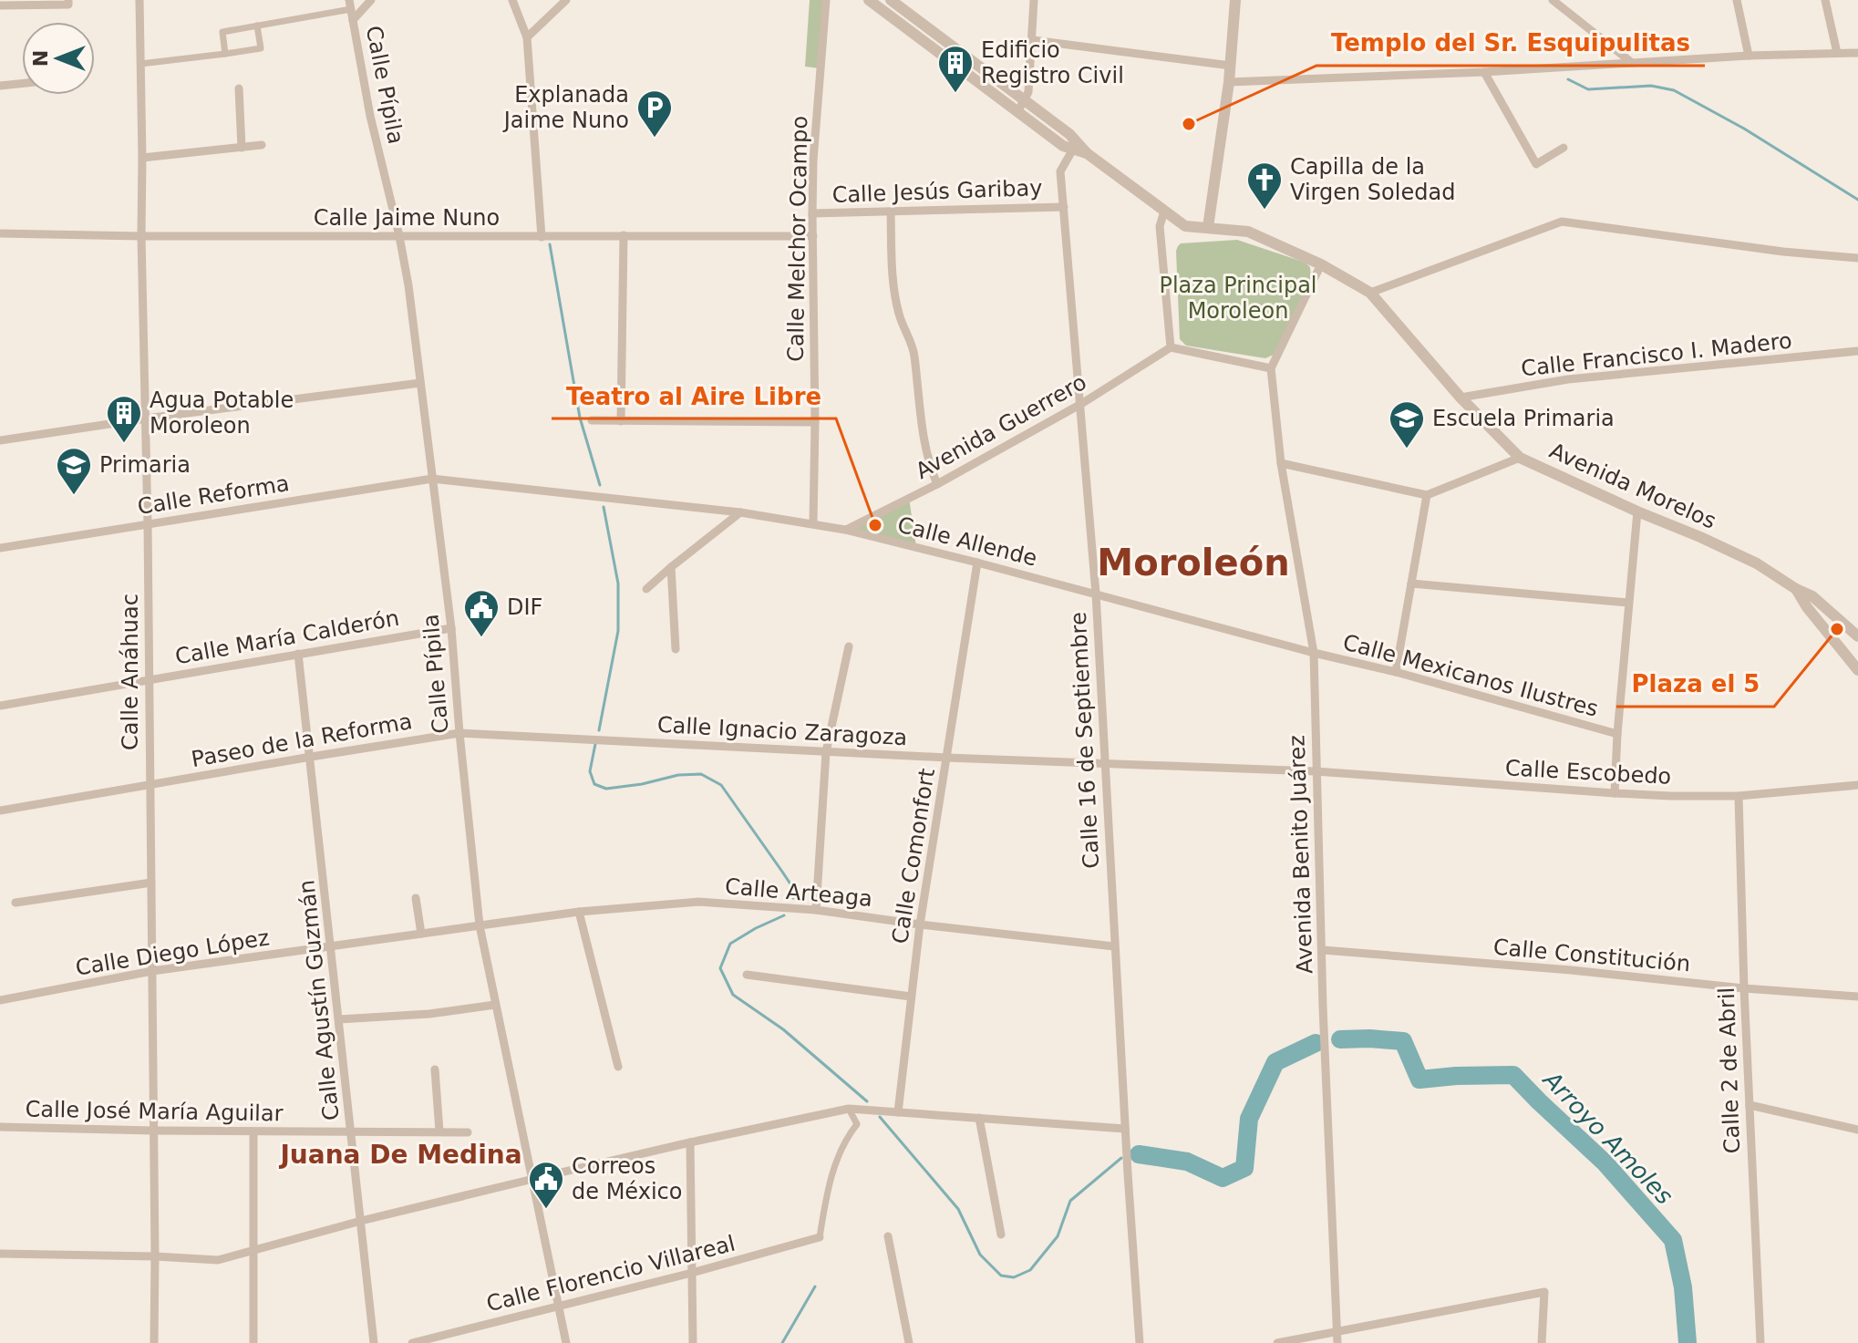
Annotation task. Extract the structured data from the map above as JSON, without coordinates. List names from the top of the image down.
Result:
{
  "streets": {
    "street": [
      "Calle Pípila",
      "Calle Jesús Garibay",
      "Calle Jaime Nuno",
      "Calle Melchor Ocampo",
      "Calle Francisco I. Madero",
      "Avenida Guerrero",
      "Avenida Morelos",
      "Calle Reforma",
      "Calle Allende",
      "Calle María Calderón",
      "Calle Anáhuac",
      "Calle Mexicanos Ilustres",
      "Calle Ignacio Zaragoza",
      "Paseo de la Reforma",
      "Calle 16 de Septiembre",
      "Calle Escobedo",
      "Avenida Benito Juárez",
      "Calle Comonfort",
      "Calle Arteaga",
      "Calle Diego López",
      "Calle Constitución",
      "Calle Agustín Guzmán",
      "Calle 2 de Abril",
      "Calle José María Aguilar",
      "Calle Florencio Villareal"
    ]
  },
  "crossings": [
    ["Calle Pípila", "Calle Jaime Nuno"],
    ["Calle Pípila", "Calle Reforma"],
    ["Calle Pípila", "Calle Allende"],
    ["Calle Pípila", "Calle María Calderón"],
    ["Calle Pípila", "Calle Ignacio Zaragoza"],
    ["Calle Pípila", "Paseo de la Reforma"],
    ["Calle Pípila", "Calle Arteaga"],
    ["Calle Pípila", "Calle Diego López"],
    ["Calle Pípila", "Calle Florencio Villareal"],
    ["Calle Jesús Garibay", "Calle Melchor Ocampo"],
    ["Calle Jesús Garibay", "Calle 16 de Septiembre"],
    ["Calle Jaime Nuno", "Calle Melchor Ocampo"],
    ["Calle Jaime Nuno", "Calle Anáhuac"],
    ["Calle Melchor Ocampo", "Calle Allende"],
    ["Calle Francisco I. Madero", "Avenida Morelos"],
    ["Avenida Guerrero", "Calle Allende"],
    ["Avenida Guerrero", "Calle 16 de Septiembre"],
    ["Avenida Morelos", "Calle 16 de Septiembre"],
    ["Calle Reforma", "Calle Allende"],
    ["Calle Reforma", "Calle Anáhuac"],
    ["Calle Allende", "Calle Mexicanos Ilustres"],
    ["Calle Allende", "Calle 16 de Septiembre"],
    ["Calle Allende", "Avenida Benito Juárez"],
    ["Calle Allende", "Calle Comonfort"],
    ["Calle María Calderón", "Calle Anáhuac"],
    ["Calle María Calderón", "Calle Agustín Guzmán"],
    ["Calle Anáhuac", "Paseo de la Reforma"],
    ["Calle Anáhuac", "Calle Diego López"],
    ["Calle Anáhuac", "Calle José María Aguilar"],
    ["Calle Mexicanos Ilustres", "Avenida Benito Juárez"],
    ["Calle Ignacio Zaragoza", "Paseo de la Reforma"],
    ["Calle Ignacio Zaragoza", "Calle 16 de Septiembre"],
    ["Calle Ignacio Zaragoza", "Calle Escobedo"],
    ["Calle Ignacio Zaragoza", "Calle Comonfort"],
    ["Paseo de la Reforma", "Calle Agustín Guzmán"],
    ["Calle 16 de Septiembre", "Calle Escobedo"],
    ["Calle 16 de Septiembre", "Calle Arteaga"],
    ["Calle Escobedo", "Avenida Benito Juárez"],
    ["Calle Escobedo", "Calle 2 de Abril"],
    ["Avenida Benito Juárez", "Calle Constitución"],
    ["Calle Comonfort", "Calle Arteaga"],
    ["Calle Arteaga", "Calle Diego López"],
    ["Calle Diego López", "Calle Agustín Guzmán"],
    ["Calle Constitución", "Calle 2 de Abril"],
    ["Calle Agustín Guzmán", "Calle José María Aguilar"]
  ],
  "districts": ["Moroleón", "Juana De Medina"],
  "water": ["Arroyo Amoles"],
  "parks": ["Plaza Principal Moroleon"],
  "places": {
    "building": ["Edificio Registro Civil", "Agua Potable Moroleon"],
    "other": ["Templo del Sr. Esquipulitas", "Teatro al Aire Libre", "Plaza el 5"],
    "parking": ["Explanada Jaime Nuno"],
    "church": ["Capilla de la Virgen Soledad"],
    "school or university": ["Escuela Primaria", "Primaria"],
    "public building": ["DIF", "Correos de México"]
  },
  "north": "left"
}
